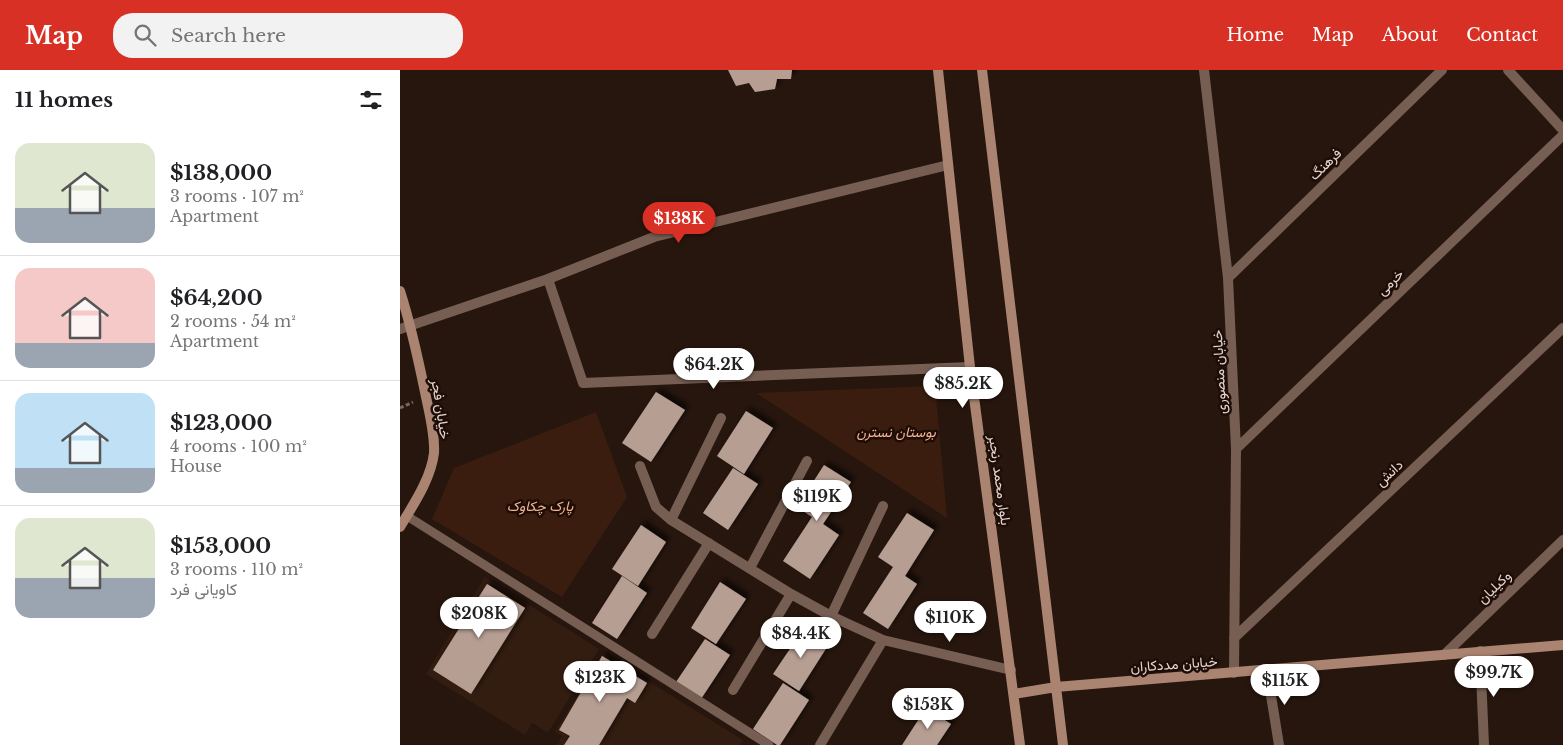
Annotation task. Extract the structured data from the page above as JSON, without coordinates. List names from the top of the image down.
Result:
{
  "streets": {
    "street": [
      "فرهنگ",
      "خرمی",
      "خیابان منصوری",
      "خیابان فجر",
      "دانش",
      "بلوار محمد رنجبر",
      "وکیلیان",
      "خیابان مددکاران"
    ]
  },
  "crossings": [
    ["فرهنگ", "خیابان منصوری"],
    ["خرمی", "خیابان منصوری"],
    ["خیابان منصوری", "دانش"],
    ["خیابان منصوری", "خیابان مددکاران"],
    ["بلوار محمد رنجبر", "خیابان مددکاران"],
    ["وکیلیان", "خیابان مددکاران"]
  ],
  "parks": ["بوستان نسترن", "پارک چکاوک"],
  "page": {
    "header": "Map",
    "search": "Search here",
    "nav": [
      "Home",
      "Map",
      "About",
      "Contact"
    ],
    "heading": "11 homes",
    "list": [
      {
        "name": "$138,000",
        "note": "3 rooms · 107 m² · Apartment"
      },
      {
        "name": "$64,200",
        "note": "2 rooms · 54 m² · Apartment"
      },
      {
        "name": "$123,000",
        "note": "4 rooms · 100 m² · House"
      },
      {
        "name": "$153,000",
        "note": "3 rooms · 110 m² · کاویانی فرد"
      }
    ],
    "price": [
      "$138K",
      "$64.2K",
      "$85.2K",
      "$119K",
      "$208K",
      "$110K",
      "$84.4K",
      "$99.7K",
      "$123K",
      "$115K",
      "$153K"
    ]
  }
}
